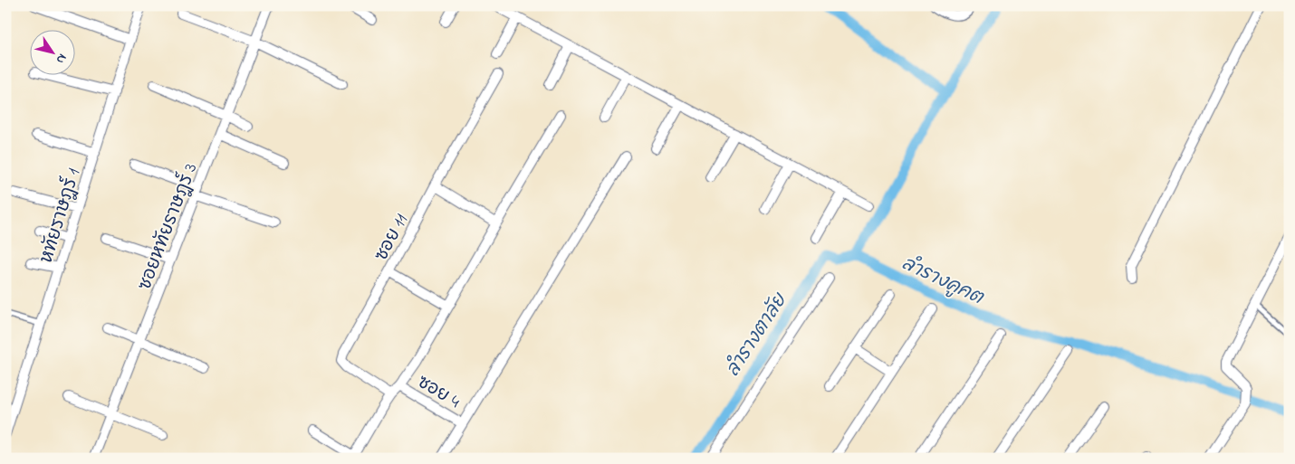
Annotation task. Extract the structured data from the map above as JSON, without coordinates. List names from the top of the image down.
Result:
{
  "streets": {
    "street": [
      "หทัยราษฎร์ 1",
      "ซอยหทัยราษฎร์ 3",
      "ซอย 11",
      "ซอย 4"
    ]
  },
  "water": ["ลำรางคูคต", "ลำรางตาลัย"],
  "north": "bottom right"
}
